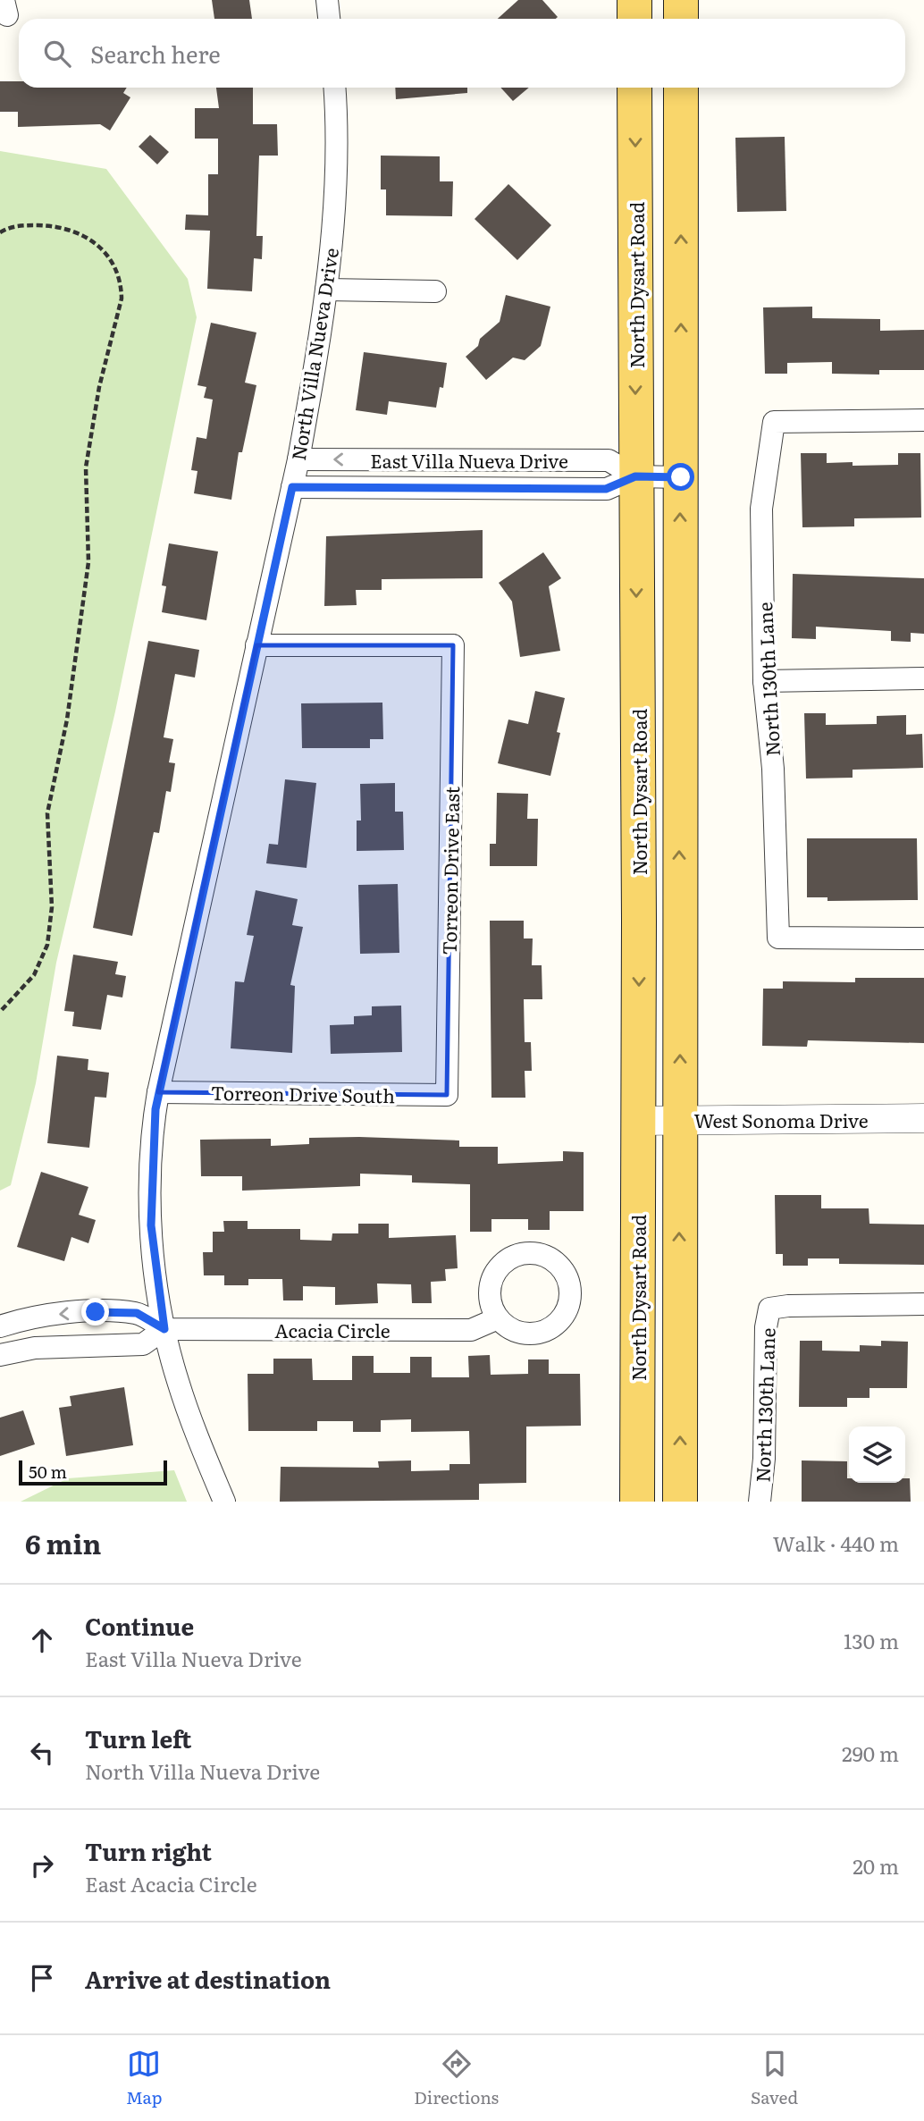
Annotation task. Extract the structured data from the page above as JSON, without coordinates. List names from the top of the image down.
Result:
{
  "streets": {
    "main road": ["North Dysart Road"],
    "street": [
      "North Villa Nueva Drive",
      "East Villa Nueva Drive",
      "North 130th Lane",
      "Torreon Drive East",
      "Torreon Drive South",
      "West Sonoma Drive",
      "Acacia Circle"
    ]
  },
  "crossings": [
    ["North Dysart Road", "East Villa Nueva Drive"],
    ["North Dysart Road", "West Sonoma Drive"],
    ["North Villa Nueva Drive", "East Villa Nueva Drive"],
    ["North Villa Nueva Drive", "Torreon Drive East"],
    ["North Villa Nueva Drive", "Torreon Drive South"],
    ["North Villa Nueva Drive", "Acacia Circle"],
    ["Torreon Drive East", "Torreon Drive South"]
  ],
  "scale_bar": "50 m",
  "page": {
    "search": "Search here",
    "scale": "50 m",
    "heading": ["6 min", "Walk · 440 m"],
    "list": [
      ["Continue", "East Villa Nueva Drive", "130 m"],
      ["Turn left", "North Villa Nueva Drive", "290 m"],
      ["Turn right", "East Acacia Circle", "20 m"],
      "Arrive at destination"
    ],
    "nav": ["Map", "Directions", "Saved"]
  }
}
